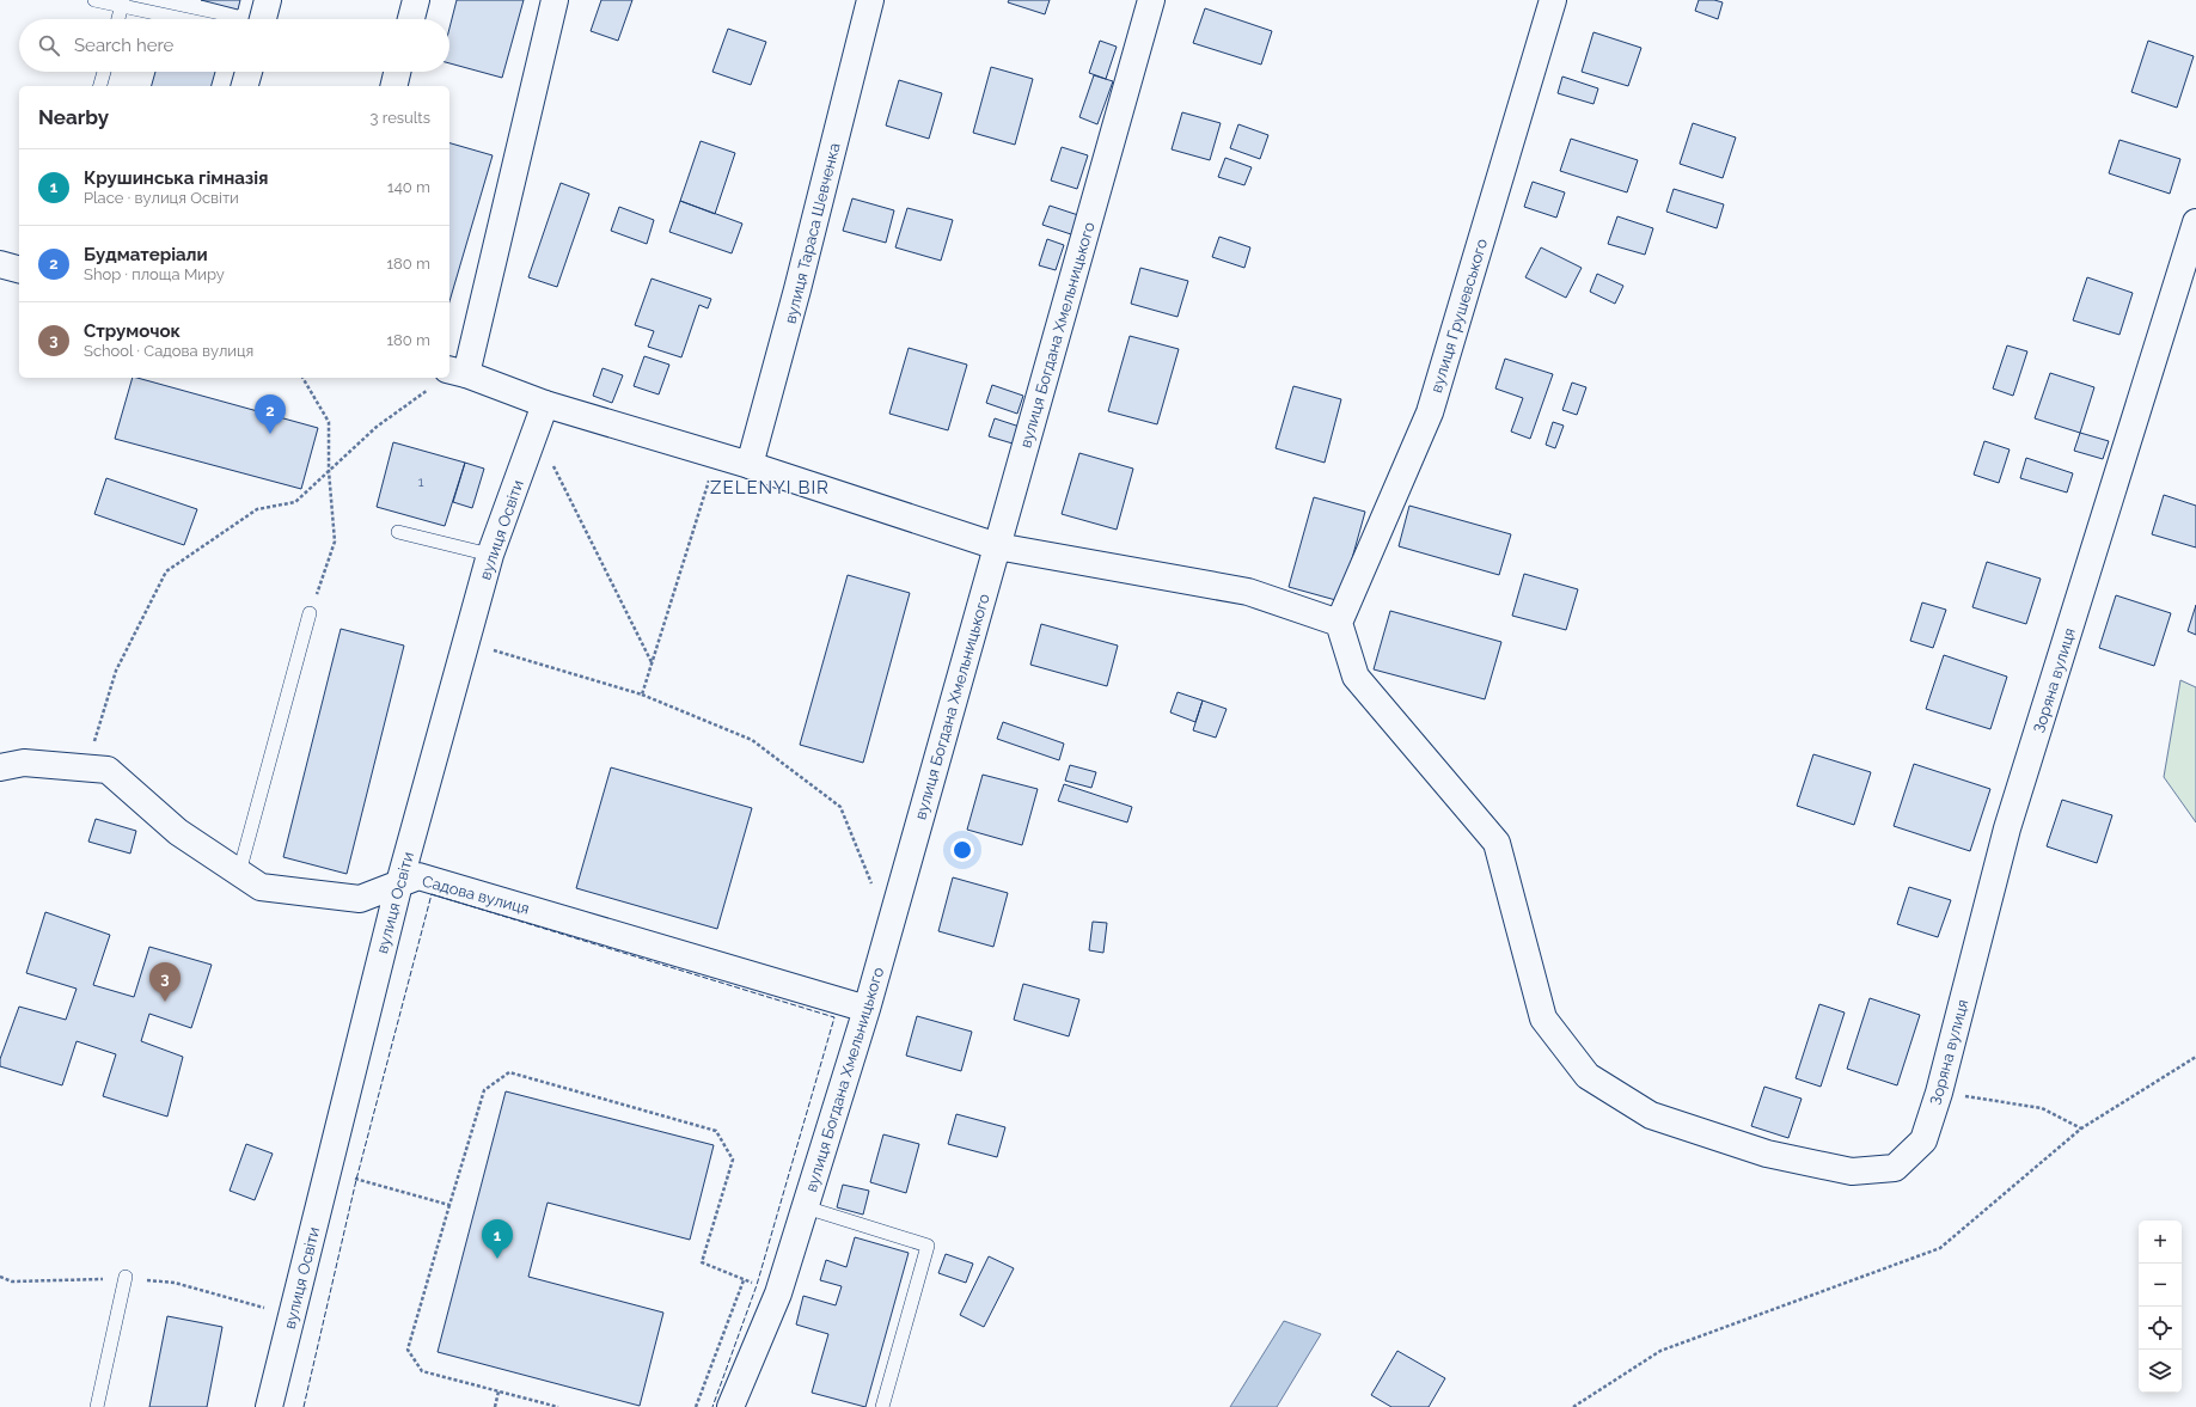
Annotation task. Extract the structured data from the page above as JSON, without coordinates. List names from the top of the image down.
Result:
{
  "streets": {
    "street": [
      "вулиця Тараса Шевченка",
      "вулиця Грушевського",
      "вулиця Богдана Хмельницького",
      "вулиця Освіти",
      "Зоряна вулиця",
      "Садова вулиця"
    ]
  },
  "crossings": [
    ["вулиця Грушевського", "Зоряна вулиця"],
    ["вулиця Богдана Хмельницького", "Садова вулиця"],
    ["вулиця Освіти", "Садова вулиця"]
  ],
  "districts": ["ZELENYI BIR"],
  "house_numbers": ["1"],
  "page": {
    "search": "Search here",
    "heading": ["Nearby", "3 results"],
    "list": [
      {
        "mark": "1",
        "name": "Крушинська гімназія",
        "note": "Place · вулиця Освіти",
        "value": "140 m"
      },
      {
        "mark": "2",
        "name": "Будматеріали",
        "note": "Shop · площа Миру",
        "value": "180 m"
      },
      {
        "mark": "3",
        "name": "Струмочок",
        "note": "School · Садова вулиця",
        "value": "180 m"
      }
    ],
    "pins": ["2", "3", "1"],
    "map_buttons": ["+", "−"]
  }
}
